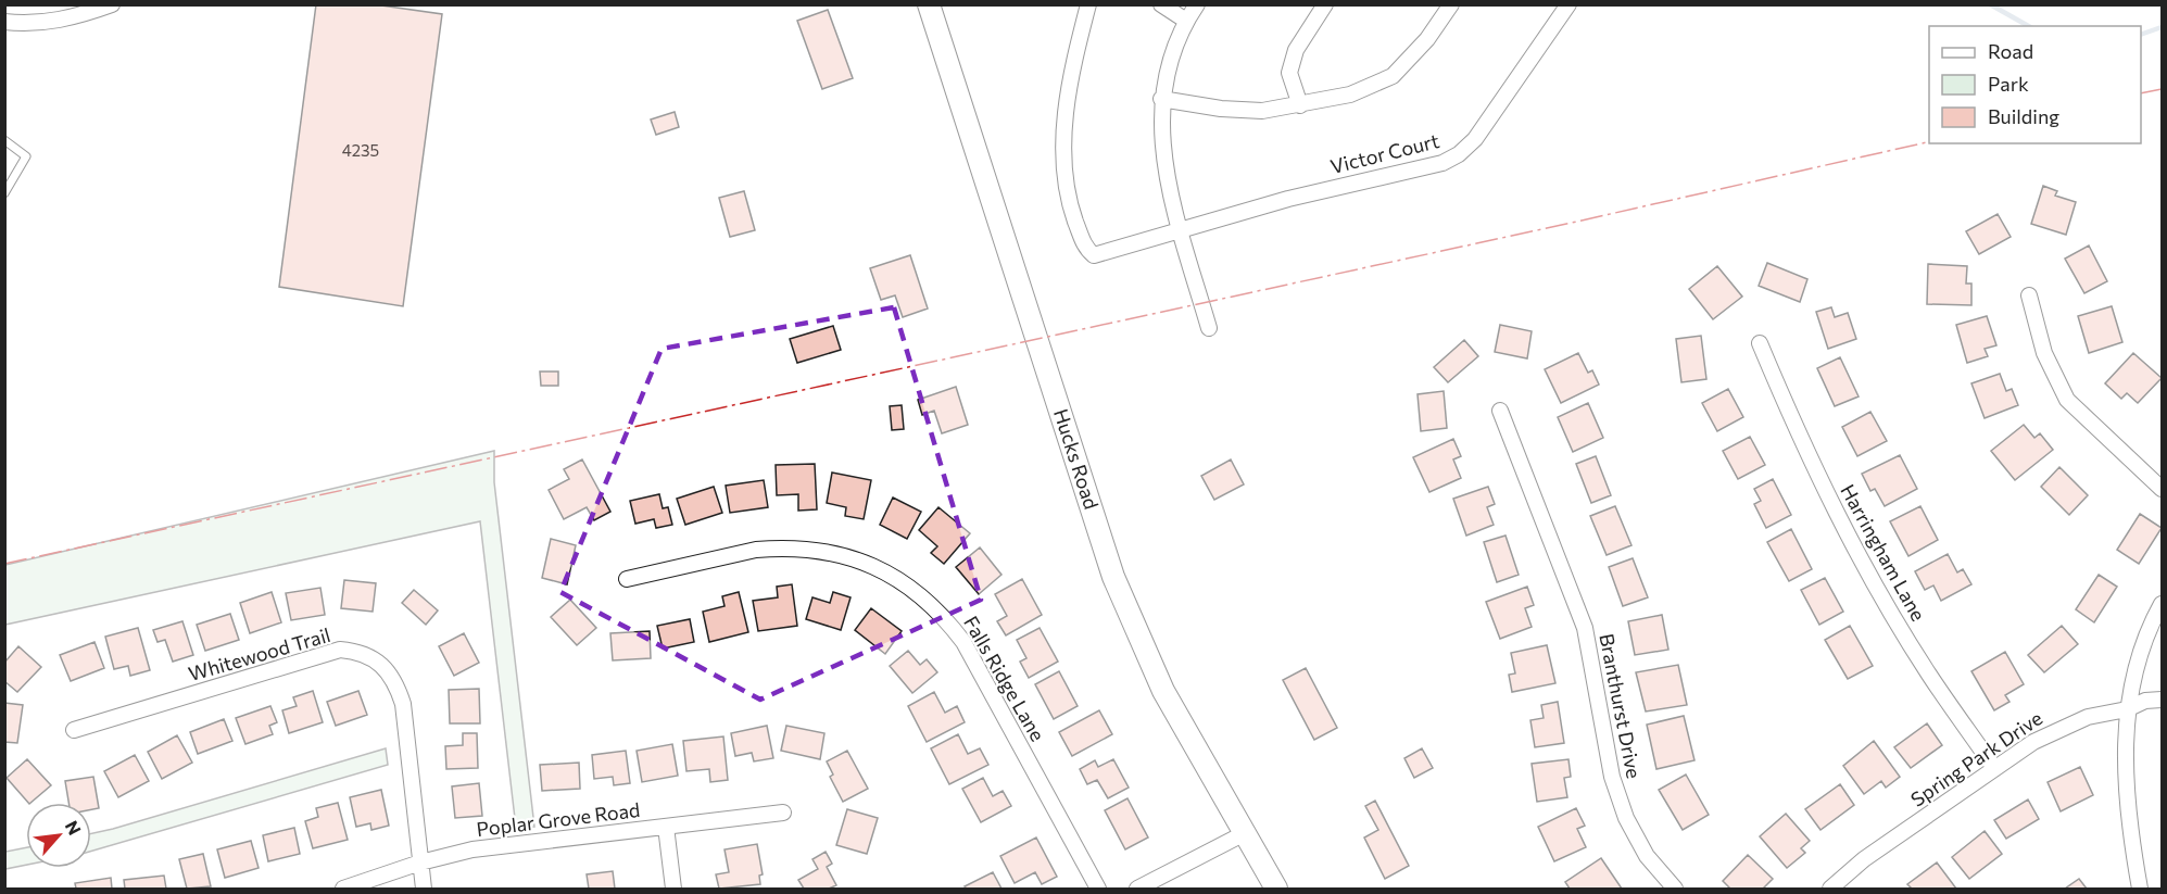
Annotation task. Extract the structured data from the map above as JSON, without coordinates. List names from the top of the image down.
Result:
{
  "streets": {
    "main road": ["Hucks Road"],
    "street": [
      "Victor Court",
      "Harringham Lane",
      "Whitewood Trail",
      "Falls Ridge Lane",
      "Branthurst Drive",
      "Spring Park Drive",
      "Poplar Grove Road"
    ]
  },
  "crossings": [
    ["Harringham Lane", "Spring Park Drive"],
    ["Whitewood Trail", "Poplar Grove Road"]
  ],
  "house_numbers": ["4235"],
  "legend": ["Road", "Park", "Building"],
  "north": "top right"
}
